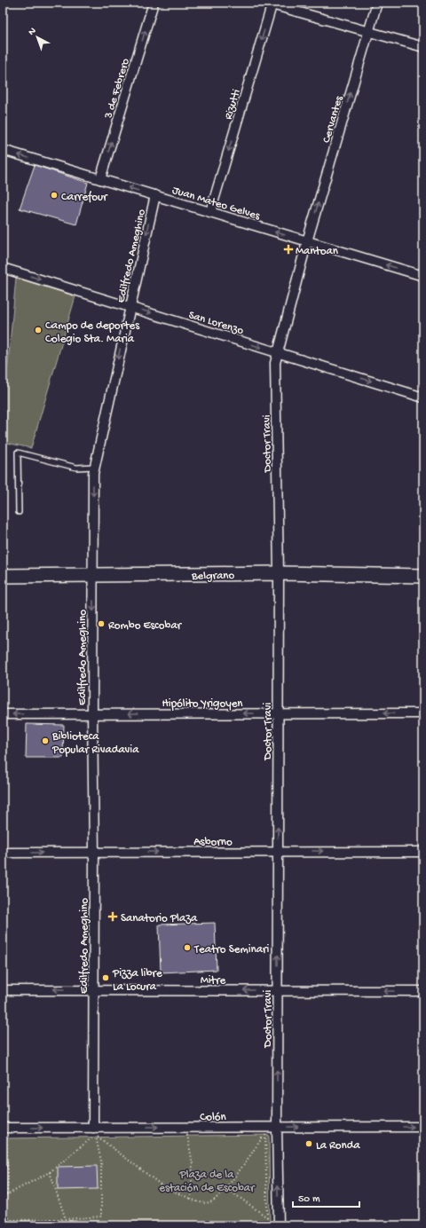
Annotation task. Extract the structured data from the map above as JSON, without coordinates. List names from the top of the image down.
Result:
{
  "streets": {
    "main road": ["Belgrano"],
    "street": [
      "3 de Febrero",
      "Rizutti",
      "Cervantes",
      "Juan Mateo Gelves",
      "Edilfredo Ameghino",
      "San Lorenzo",
      "Doctor Travi",
      "Hipólito Yrigoyen",
      "Asborno",
      "Mitre",
      "Colón"
    ]
  },
  "crossings": [
    ["3 de Febrero", "Juan Mateo Gelves"],
    ["Rizutti", "Juan Mateo Gelves"],
    ["Cervantes", "Juan Mateo Gelves"],
    ["Cervantes", "Doctor Travi"],
    ["Juan Mateo Gelves", "Edilfredo Ameghino"],
    ["Juan Mateo Gelves", "Doctor Travi"],
    ["Edilfredo Ameghino", "San Lorenzo"],
    ["Edilfredo Ameghino", "Belgrano"],
    ["Edilfredo Ameghino", "Hipólito Yrigoyen"],
    ["Edilfredo Ameghino", "Asborno"],
    ["Edilfredo Ameghino", "Mitre"],
    ["Edilfredo Ameghino", "Colón"],
    ["San Lorenzo", "Doctor Travi"],
    ["Doctor Travi", "Belgrano"],
    ["Doctor Travi", "Hipólito Yrigoyen"],
    ["Doctor Travi", "Asborno"],
    ["Doctor Travi", "Mitre"],
    ["Doctor Travi", "Colón"]
  ],
  "one_way": [
    "3 de Febrero",
    "Rizutti",
    "Cervantes",
    "Juan Mateo Gelves",
    "Edilfredo Ameghino",
    "San Lorenzo",
    "Doctor Travi",
    "Hipólito Yrigoyen",
    "Asborno",
    "Mitre",
    "Colón"
  ],
  "parks": ["Plaza de la estación de Escobar"],
  "places": {
    "other": [
      "Carrefour",
      "Campo de deportes Colegio Sta. Maria",
      "Rombo Escobar",
      "Biblioteca Popular Rivadavia",
      "Teatro Seminari",
      "Pizza libre La Locura",
      "La Ronda"
    ],
    "health": ["Mantoan", "Sanatorio Plaza"]
  },
  "scale_bar": "50 m",
  "north": "top left"
}
